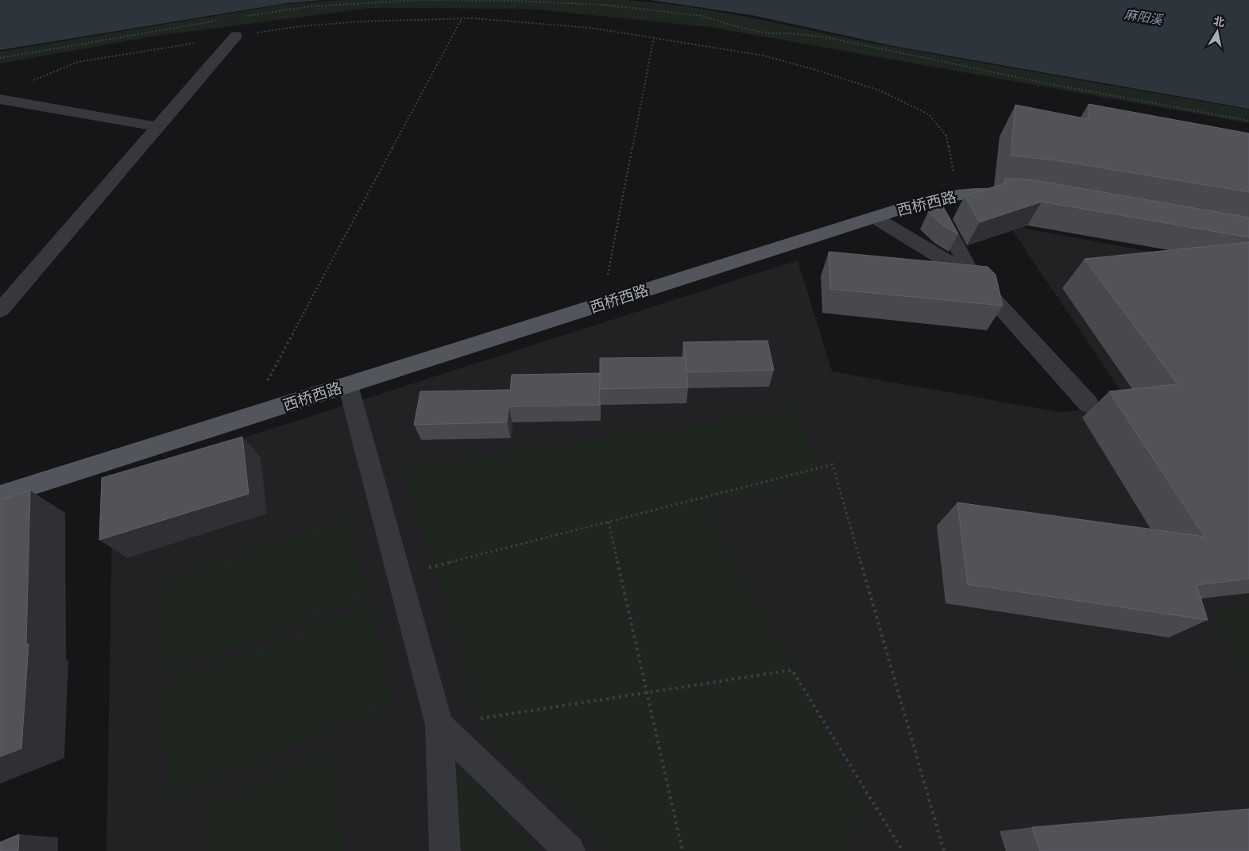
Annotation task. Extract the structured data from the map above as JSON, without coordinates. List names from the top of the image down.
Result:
{
  "streets": {
    "main road": ["西桥西路"]
  },
  "water": ["麻阳溪"],
  "north": "top"
}
